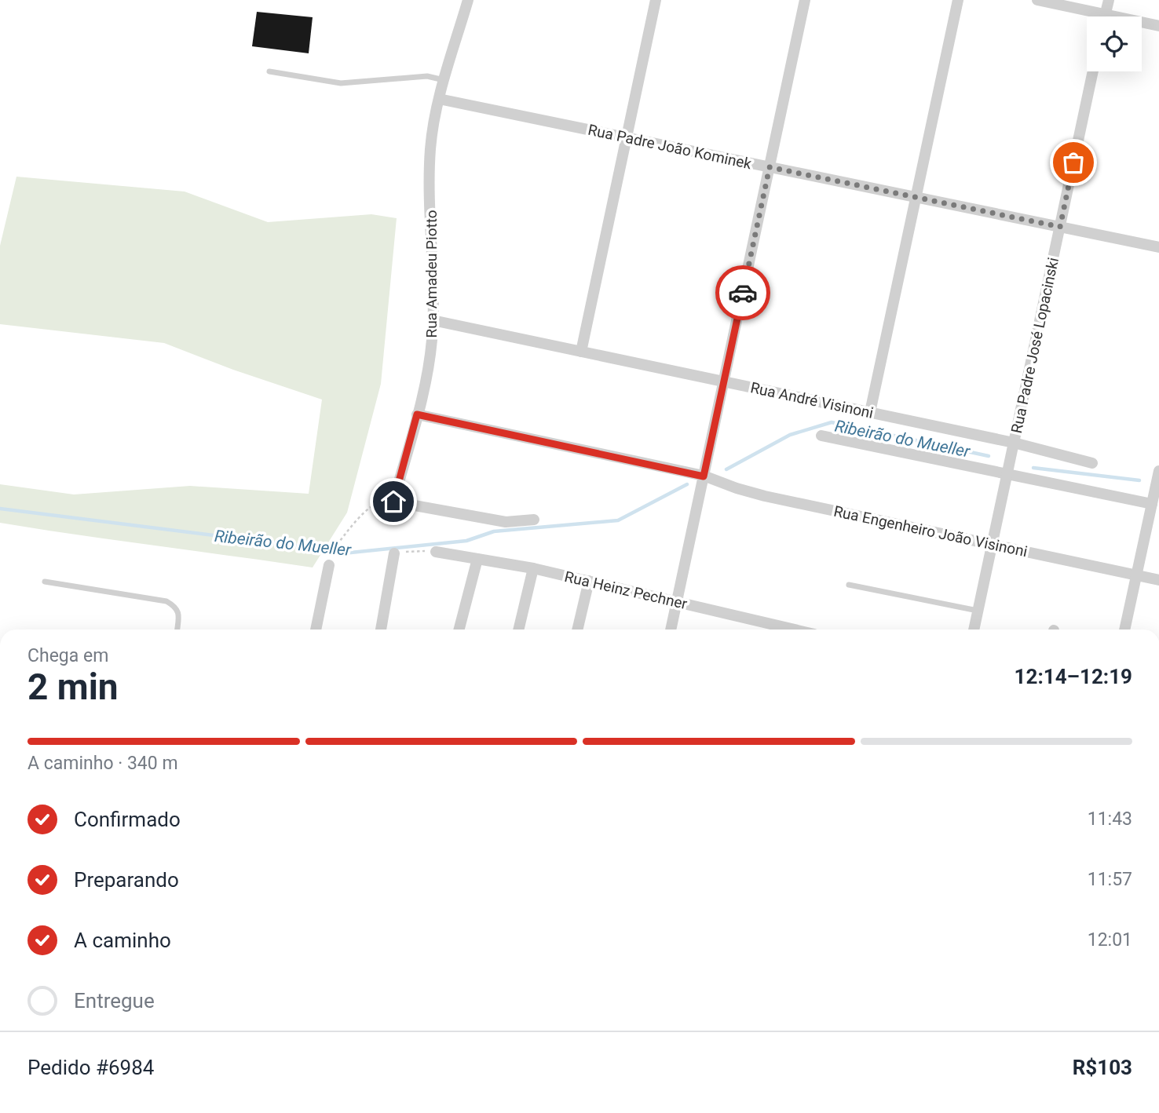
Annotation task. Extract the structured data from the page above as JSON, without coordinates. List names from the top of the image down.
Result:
{
  "streets": {
    "street": [
      "Rua Padre João Kominek",
      "Rua Amadeu Piotto",
      "Rua Padre José Lopacinski",
      "Rua André Visinoni",
      "Rua Engenheiro João Visinoni",
      "Rua Heinz Pechner"
    ]
  },
  "crossings": [
    ["Rua Padre João Kominek", "Rua Amadeu Piotto"],
    ["Rua Padre João Kominek", "Rua Padre José Lopacinski"],
    ["Rua Amadeu Piotto", "Rua André Visinoni"],
    ["Rua Amadeu Piotto", "Rua Engenheiro João Visinoni"],
    ["Rua Padre José Lopacinski", "Rua André Visinoni"],
    ["Rua Padre José Lopacinski", "Rua Engenheiro João Visinoni"]
  ],
  "water": ["Ribeirão do Mueller"],
  "page": {
    "heading": ["2 min", "Chega em", "12:14–12:19"],
    "panel": ["Pedido #6984", "R$103"],
    "bar": "A caminho · 340 m",
    "list": [
      ["Confirmado", "11:43"],
      ["Preparando", "11:57"],
      ["A caminho", "12:01"],
      "Entregue"
    ]
  }
}
